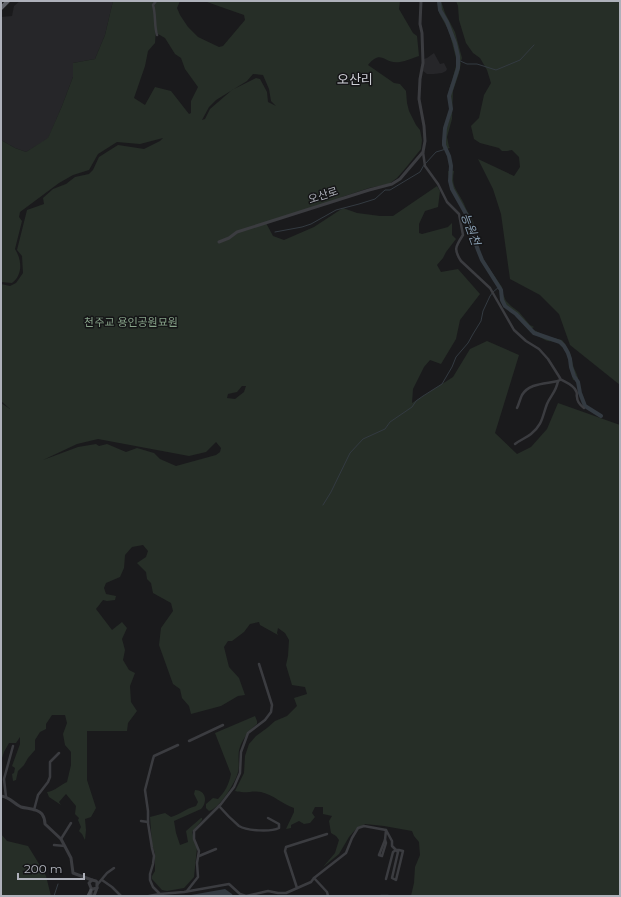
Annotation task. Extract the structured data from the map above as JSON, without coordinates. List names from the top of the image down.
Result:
{
  "streets": {
    "street": ["오산로"]
  },
  "districts": ["오산리"],
  "water": ["능원천"],
  "parks": ["천주교 용인공원묘원"],
  "scale_bar": "200 m"
}
